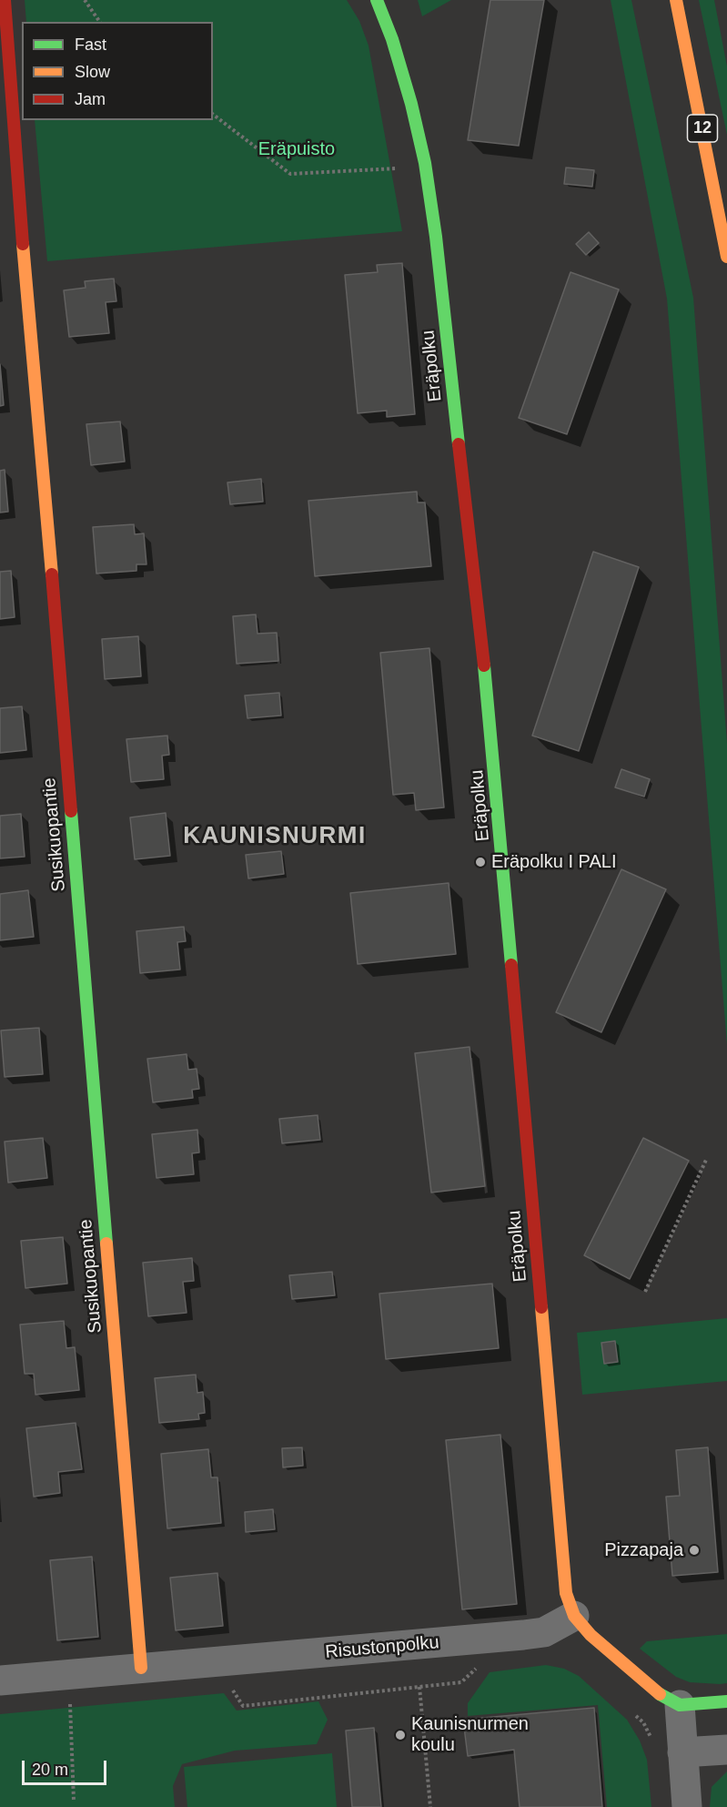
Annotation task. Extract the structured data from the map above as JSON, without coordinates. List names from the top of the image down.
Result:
{
  "streets": {
    "street": [
      "12",
      "Eräpolku",
      "Susikuopantie",
      "Risustonpolku"
    ]
  },
  "crossings": [
    ["Eräpolku", "Risustonpolku"],
    ["Susikuopantie", "Risustonpolku"]
  ],
  "districts": ["KAUNISNURMI"],
  "parks": ["Eräpuisto"],
  "places": ["Eräpolku I PALI", "Pizzapaja", "Kaunisnurmen koulu"],
  "legend": ["Fast", "Slow", "Jam"],
  "scale_bar": "20 m"
}
